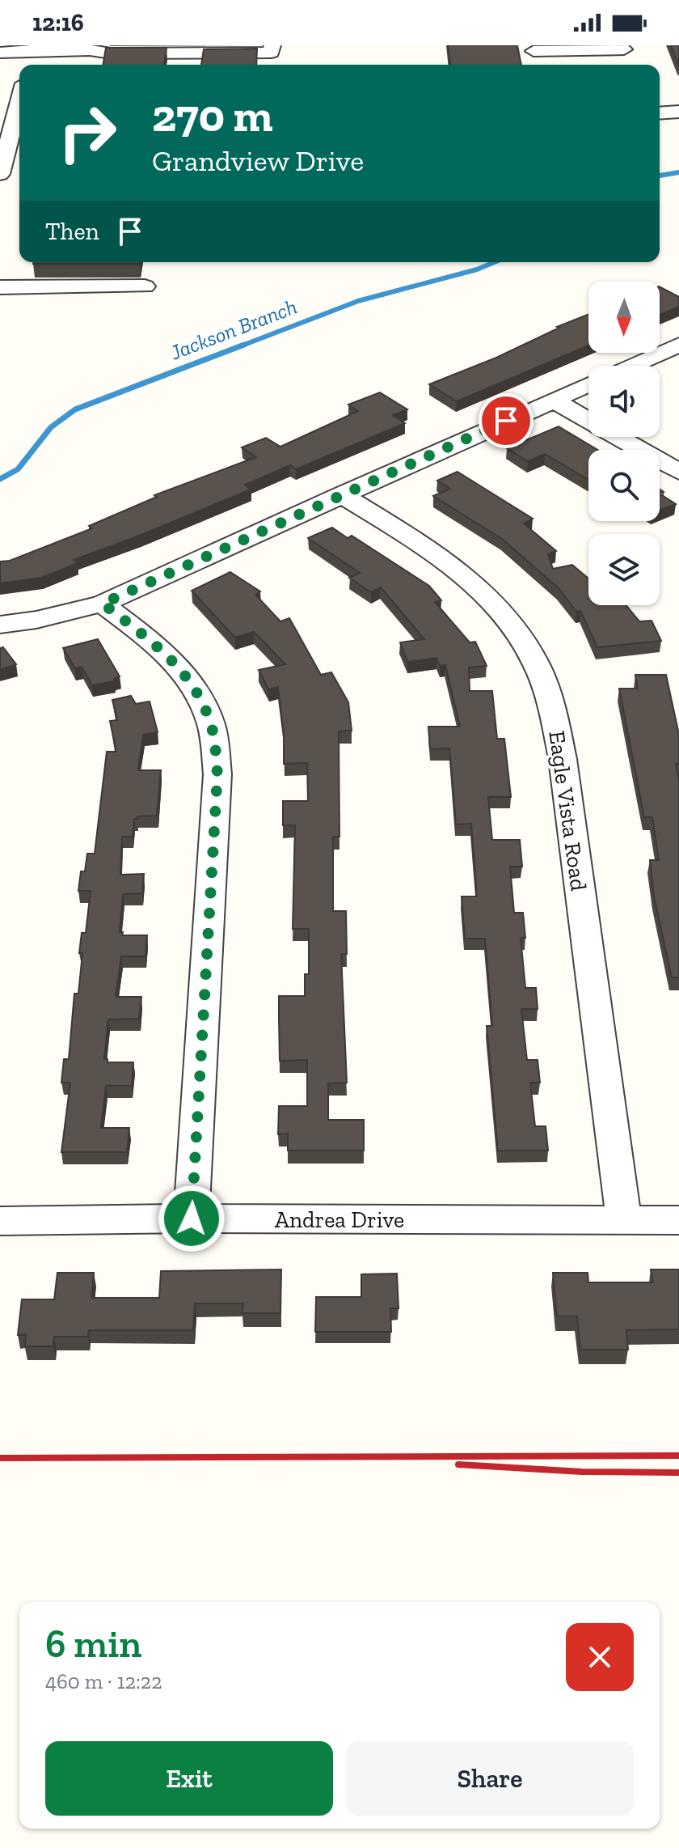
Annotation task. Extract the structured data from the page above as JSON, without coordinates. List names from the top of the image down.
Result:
{
  "streets": {
    "street": ["Eagle Vista Road", "Andrea Drive"]
  },
  "crossings": [
    ["Eagle Vista Road", "Andrea Drive"]
  ],
  "water": ["Jackson Branch"],
  "north": "bottom",
  "page": {
    "status": "12:16",
    "turn": ["270 m", "Grandview Drive"],
    "then": "Then",
    "heading": ["6 min", "460 m · 12:22"],
    "buttons": ["Exit", "Share"]
  }
}
